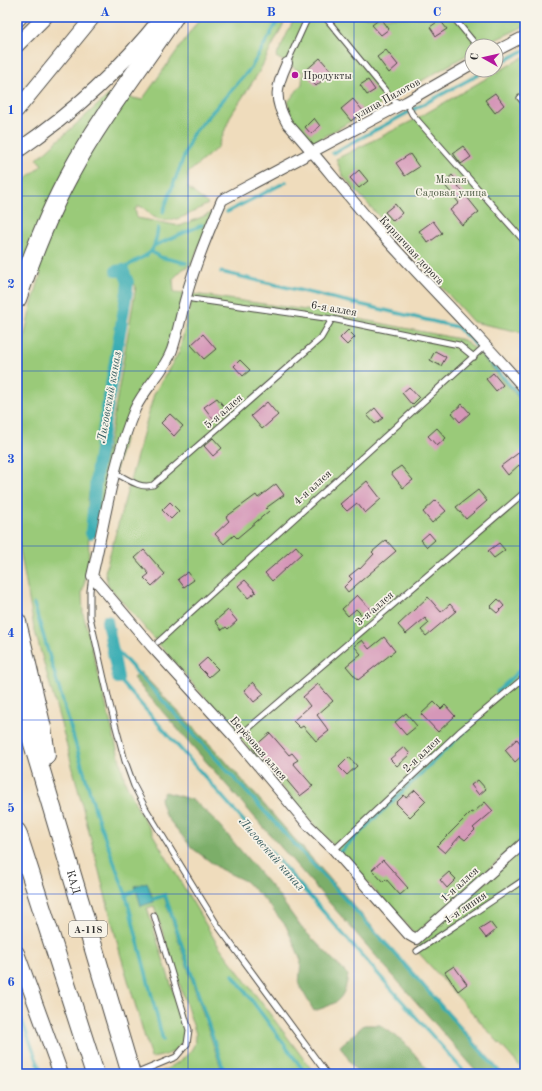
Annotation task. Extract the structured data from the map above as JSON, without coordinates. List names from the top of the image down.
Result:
{
  "streets": {
    "highway": ["КАД", "А-118"],
    "street": [
      "улица Пилотов",
      "Кирпичная дорога",
      "Берёзовая аллея",
      "1-я аллея"
    ],
    "lane": [
      "6-я аллея",
      "5-я аллея",
      "4-я аллея",
      "3-я аллея",
      "2-я аллея",
      "1-я линия"
    ]
  },
  "crossings": [
    ["улица Пилотов", "Кирпичная дорога"],
    ["улица Пилотов", "6-я аллея"],
    ["улица Пилотов", "5-я аллея"],
    ["улица Пилотов", "Берёзовая аллея"],
    ["Кирпичная дорога", "4-я аллея"],
    ["6-я аллея", "5-я аллея"],
    ["6-я аллея", "4-я аллея"],
    ["4-я аллея", "Берёзовая аллея"],
    ["3-я аллея", "Берёзовая аллея"],
    ["Берёзовая аллея", "2-я аллея"],
    ["Берёзовая аллея", "1-я аллея"]
  ],
  "water": ["Лиговский канал"],
  "parks": ["Малая Садовая улица"],
  "places": ["Продукты"],
  "north": "left",
  "grid": {
    "columns": ["A", "B", "C"],
    "rows": [
      "1",
      "2",
      "3",
      "4",
      "5",
      "6"
    ]
  }
}
